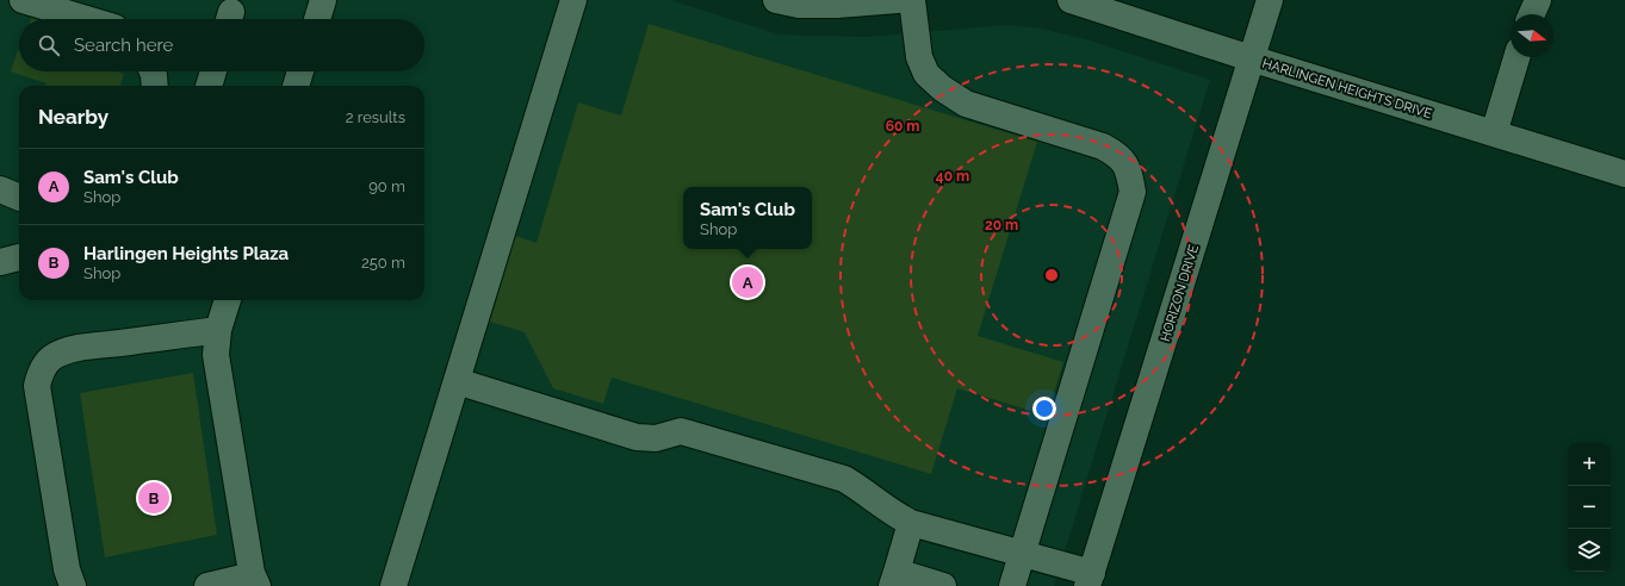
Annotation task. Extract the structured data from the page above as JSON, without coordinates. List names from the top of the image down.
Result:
{
  "streets": {
    "street": ["HARLINGEN HEIGHTS DRIVE", "HORIZON DRIVE"]
  },
  "crossings": [
    ["HARLINGEN HEIGHTS DRIVE", "HORIZON DRIVE"]
  ],
  "north": "right",
  "page": {
    "search": "Search here",
    "heading": ["Nearby", "2 results"],
    "list": [
      {
        "mark": "A",
        "name": "Sam's Club",
        "note": "Shop",
        "value": "90 m"
      },
      {
        "mark": "B",
        "name": "Harlingen Heights Plaza",
        "note": "Shop",
        "value": "250 m"
      }
    ],
    "popup": ["Sam's Club", "Shop"],
    "pins": ["A", "B"],
    "map_buttons": ["+", "−"]
  },
  "rings": ["60 m", "40 m", "20 m"]
}
